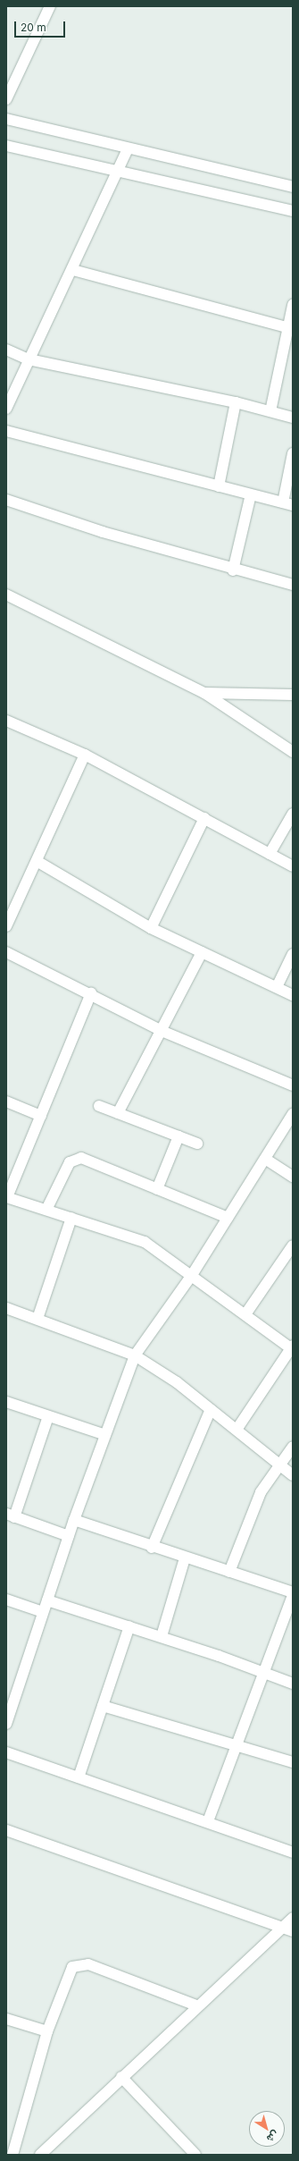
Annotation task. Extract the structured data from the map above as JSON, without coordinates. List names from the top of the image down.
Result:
{
  "scale_bar": "20 m",
  "north": "bottom right"
}
